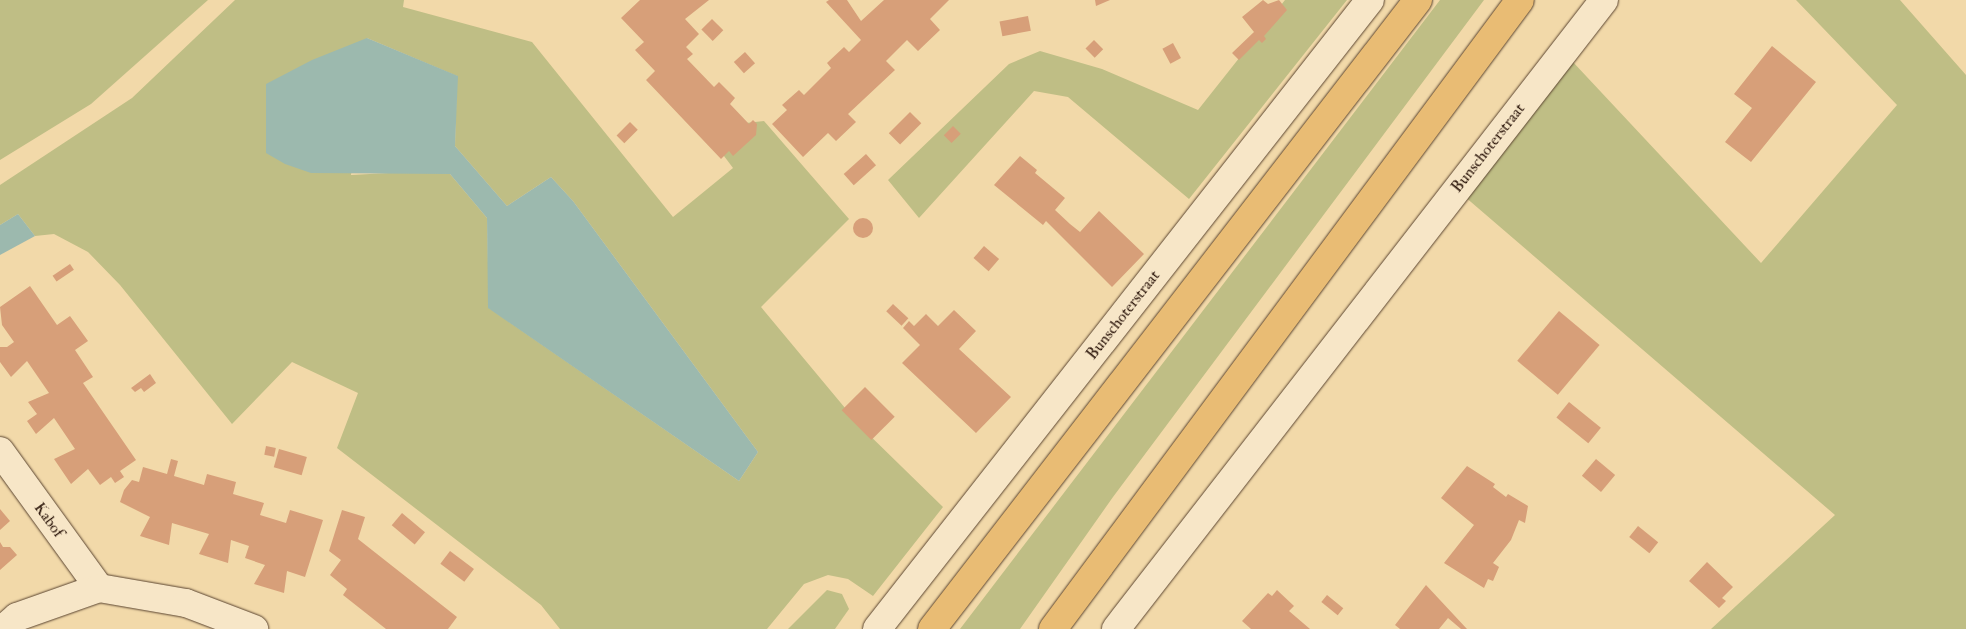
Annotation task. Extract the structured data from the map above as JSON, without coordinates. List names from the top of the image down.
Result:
{
  "streets": {
    "street": ["Bunschoterstraat", "Kabof"]
  }
}
